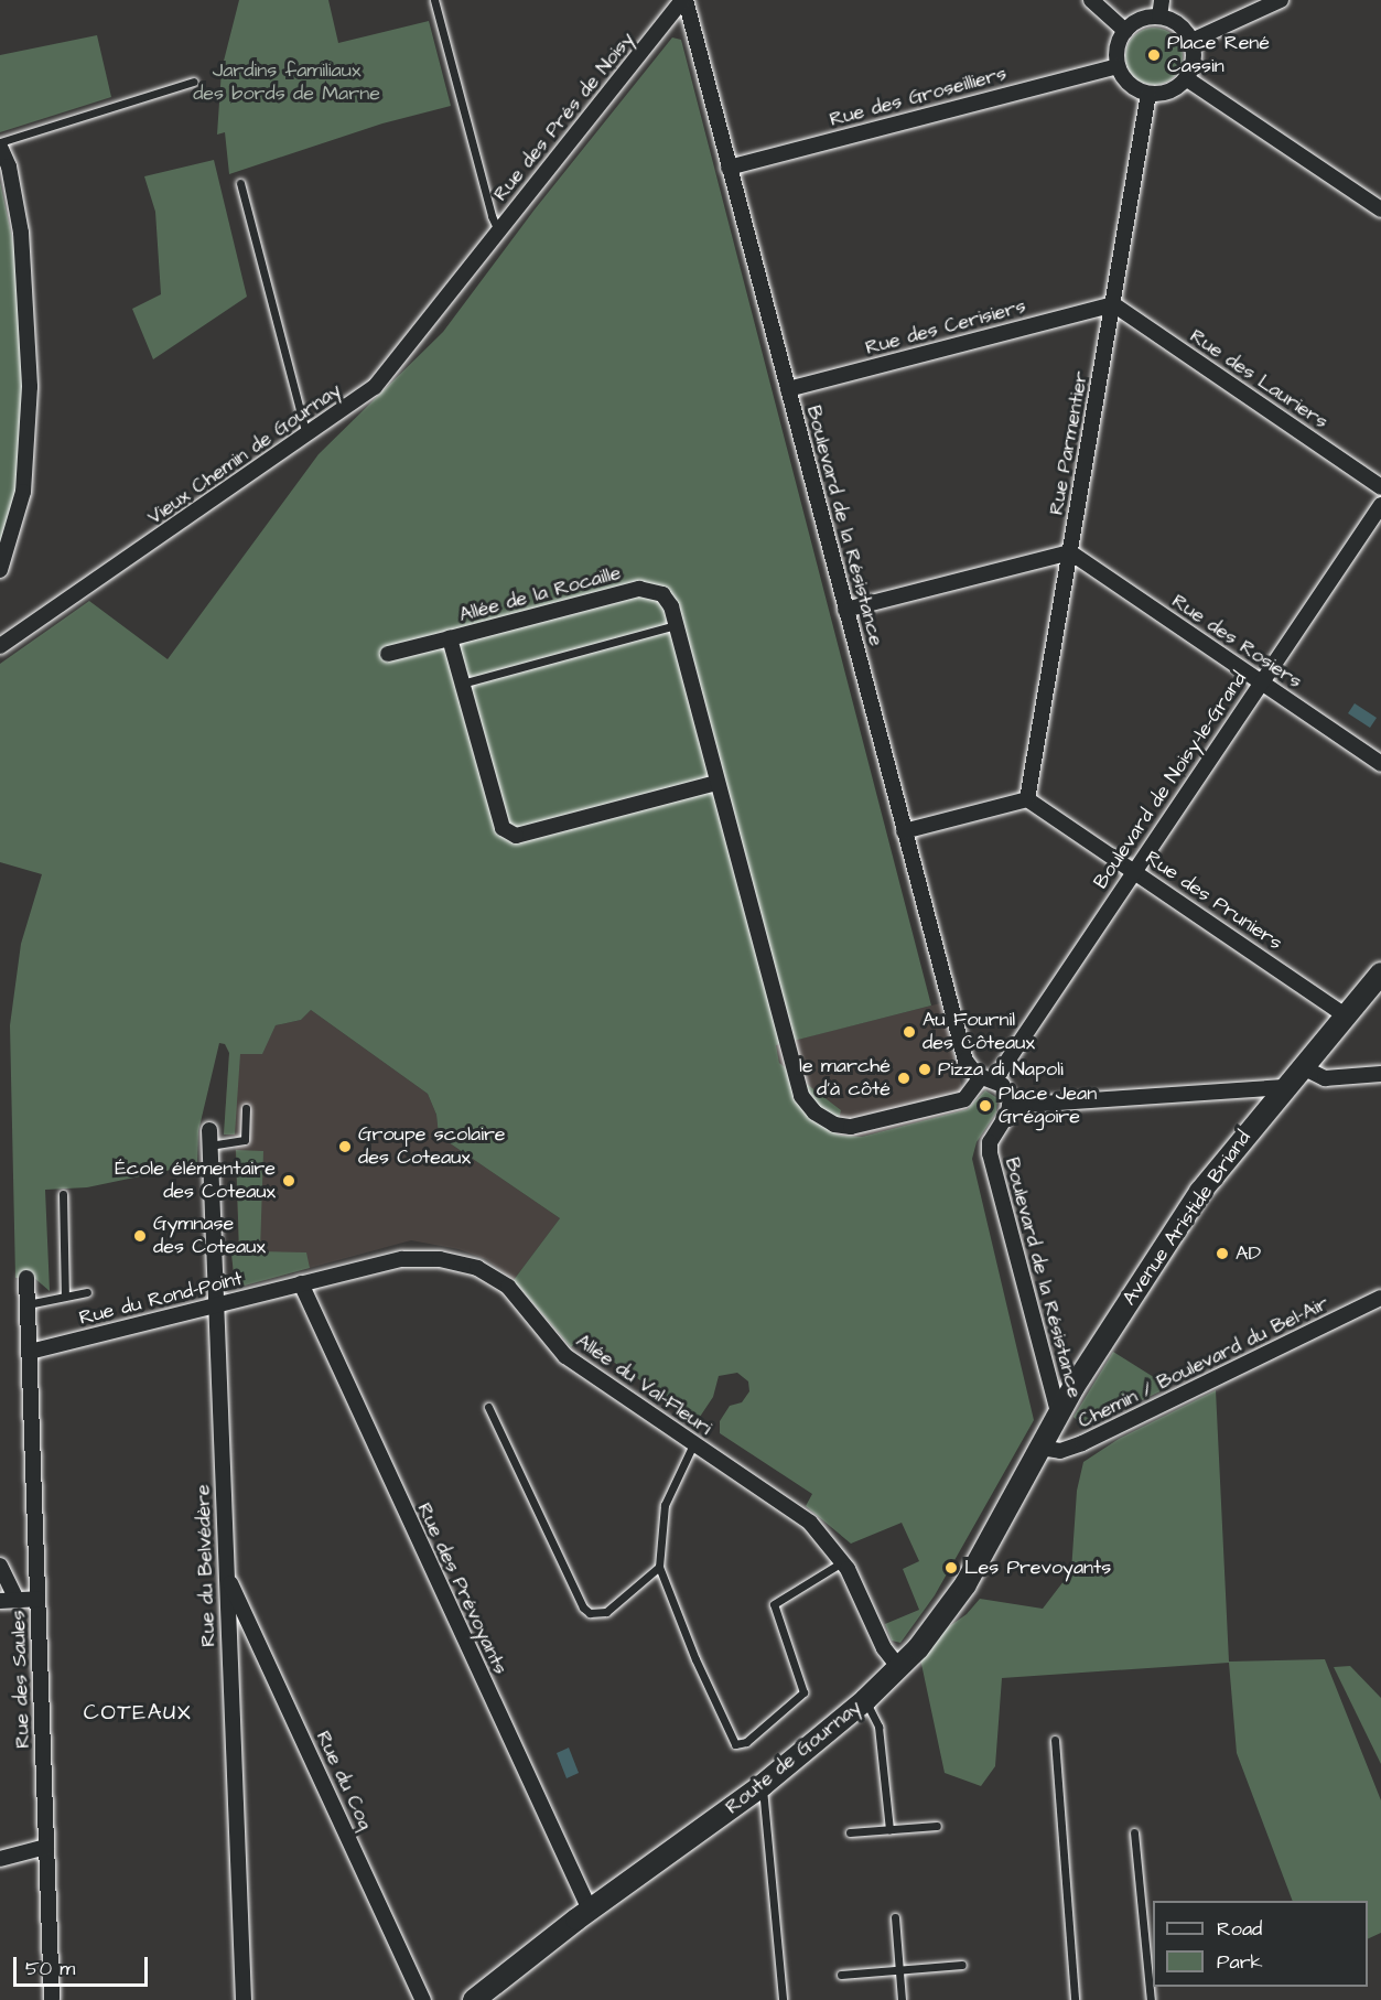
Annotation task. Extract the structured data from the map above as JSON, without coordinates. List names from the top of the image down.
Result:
{
  "streets": {
    "street": [
      "Rue des Groseilliers",
      "Rue des Prés de Noisy",
      "Rue des Cerisiers",
      "Rue des Lauriers",
      "Rue Parmentier",
      "Vieux Chemin de Gournay",
      "Boulevard de la Résistance",
      "Allée de la Rocaille",
      "Rue des Rosiers",
      "Boulevard de Noisy-le-Grand",
      "Rue des Pruniers",
      "Avenue Aristide Briand",
      "Rue du Rond-Point",
      "Chemin / Boulevard du Bel-Air",
      "Allée du Val-Fleuri",
      "Rue du Belvédère",
      "Rue des Prévoyants",
      "Rue des Saules",
      "Route de Gournay",
      "Rue du Coq"
    ]
  },
  "crossings": [
    ["Rue des Groseilliers", "Rue Parmentier"],
    ["Rue des Groseilliers", "Boulevard de la Résistance"],
    ["Rue des Prés de Noisy", "Vieux Chemin de Gournay"],
    ["Rue des Prés de Noisy", "Boulevard de la Résistance"],
    ["Rue des Cerisiers", "Rue des Lauriers"],
    ["Rue des Cerisiers", "Rue Parmentier"],
    ["Rue des Cerisiers", "Boulevard de la Résistance"],
    ["Rue des Lauriers", "Rue Parmentier"],
    ["Rue Parmentier", "Rue des Rosiers"],
    ["Rue Parmentier", "Rue des Pruniers"],
    ["Boulevard de la Résistance", "Allée de la Rocaille"],
    ["Boulevard de la Résistance", "Boulevard de Noisy-le-Grand"],
    ["Boulevard de la Résistance", "Avenue Aristide Briand"],
    ["Allée de la Rocaille", "Boulevard de Noisy-le-Grand"],
    ["Rue des Rosiers", "Boulevard de Noisy-le-Grand"],
    ["Boulevard de Noisy-le-Grand", "Rue des Pruniers"],
    ["Rue des Pruniers", "Avenue Aristide Briand"],
    ["Avenue Aristide Briand", "Chemin / Boulevard du Bel-Air"],
    ["Avenue Aristide Briand", "Route de Gournay"],
    ["Rue du Rond-Point", "Allée du Val-Fleuri"],
    ["Rue du Rond-Point", "Rue du Belvédère"],
    ["Rue du Rond-Point", "Rue des Prévoyants"],
    ["Rue du Rond-Point", "Rue des Saules"],
    ["Chemin / Boulevard du Bel-Air", "Route de Gournay"],
    ["Allée du Val-Fleuri", "Rue des Prévoyants"],
    ["Allée du Val-Fleuri", "Route de Gournay"],
    ["Rue du Belvédère", "Rue du Coq"],
    ["Rue des Prévoyants", "Route de Gournay"]
  ],
  "districts": ["COTEAUX"],
  "parks": ["Jardins familiaux des bords de Marne"],
  "places": [
    "Place René Cassin",
    "Au Fournil des Côteaux",
    "Pizza di Napoli",
    "le marché d'à côté",
    "Place Jean Grégoire",
    "Groupe scolaire des Coteaux",
    "École élémentaire des Coteaux",
    "Gymnase des Coteaux",
    "AD",
    "Les Prevoyants"
  ],
  "legend": ["Road", "Park"],
  "scale_bar": "50 m"
}
